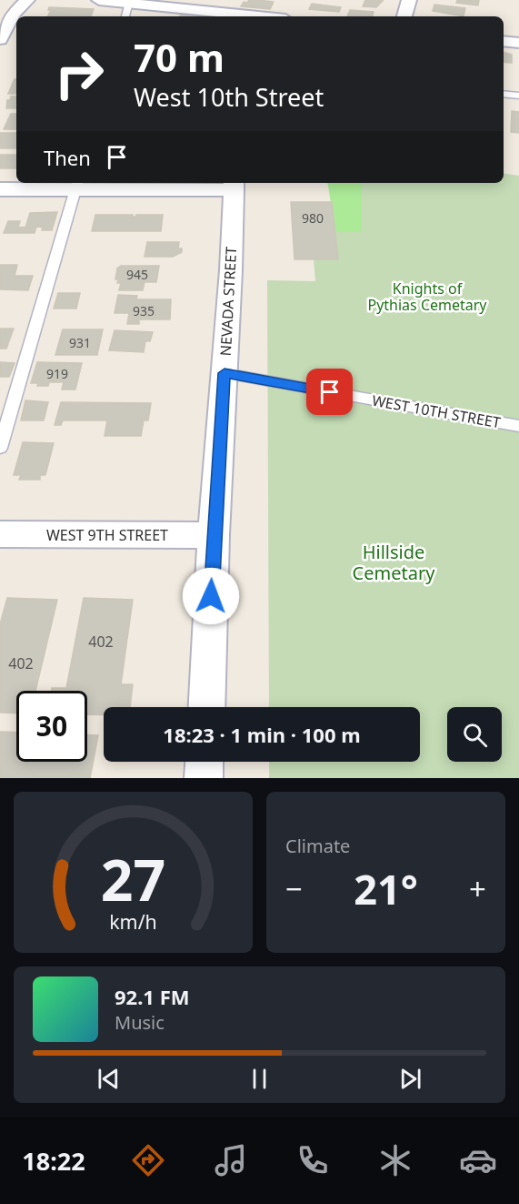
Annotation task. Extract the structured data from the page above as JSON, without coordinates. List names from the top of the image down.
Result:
{
  "streets": {
    "street": ["NEVADA STREET", "WEST 9TH STREET"],
    "lane": ["WEST 10TH STREET"]
  },
  "crossings": [
    ["NEVADA STREET", "WEST 10TH STREET"],
    ["NEVADA STREET", "WEST 9TH STREET"]
  ],
  "parks": ["Knights of Pythias Cemetary", "Hillside Cemetary"],
  "house_numbers": [
    "980",
    "945",
    "935",
    "931",
    "919",
    "402",
    "402"
  ],
  "page": {
    "turn": ["70 m", "West 10th Street"],
    "then": "Then",
    "limit": "30",
    "trip": "18:23 · 1 min · 100 m",
    "tile": "Climate",
    "heat": ["−", "21°", "+"],
    "song": ["92.1 FM", "Music"],
    "tabs": "18:22",
    "gauge": ["27", "km/h"]
  }
}
